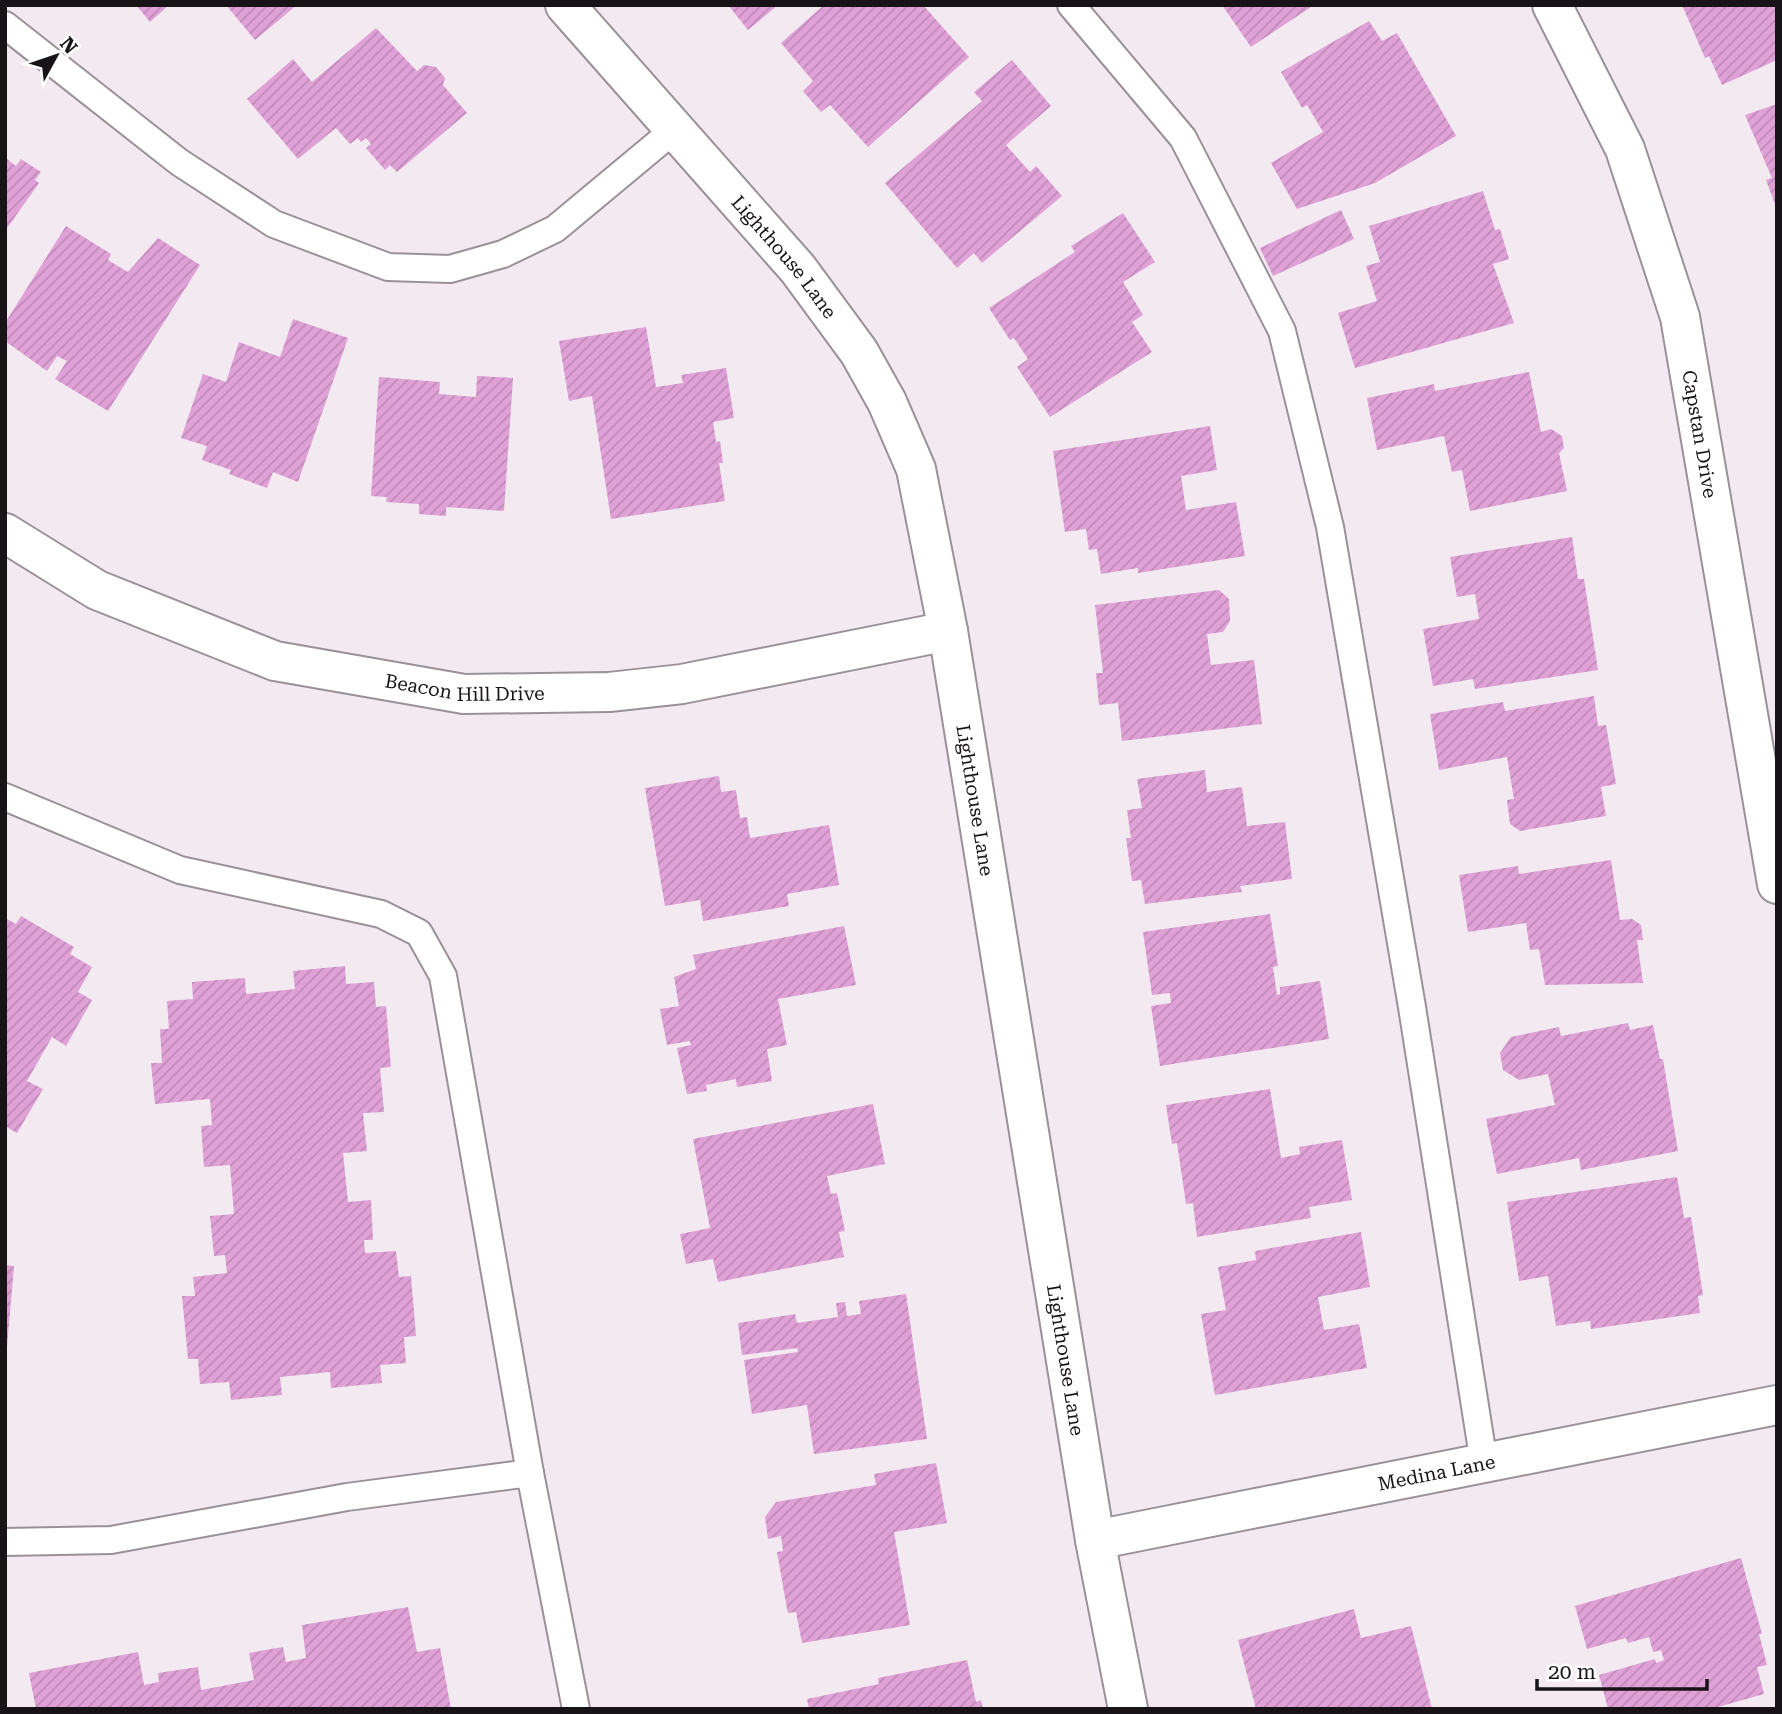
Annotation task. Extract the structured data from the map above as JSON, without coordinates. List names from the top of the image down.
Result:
{
  "streets": {
    "street": [
      "Lighthouse Lane",
      "Capstan Drive",
      "Beacon Hill Drive",
      "Medina Lane"
    ]
  },
  "crossings": [
    ["Lighthouse Lane", "Beacon Hill Drive"],
    ["Lighthouse Lane", "Medina Lane"]
  ],
  "scale_bar": "20 m",
  "north": "top right"
}
